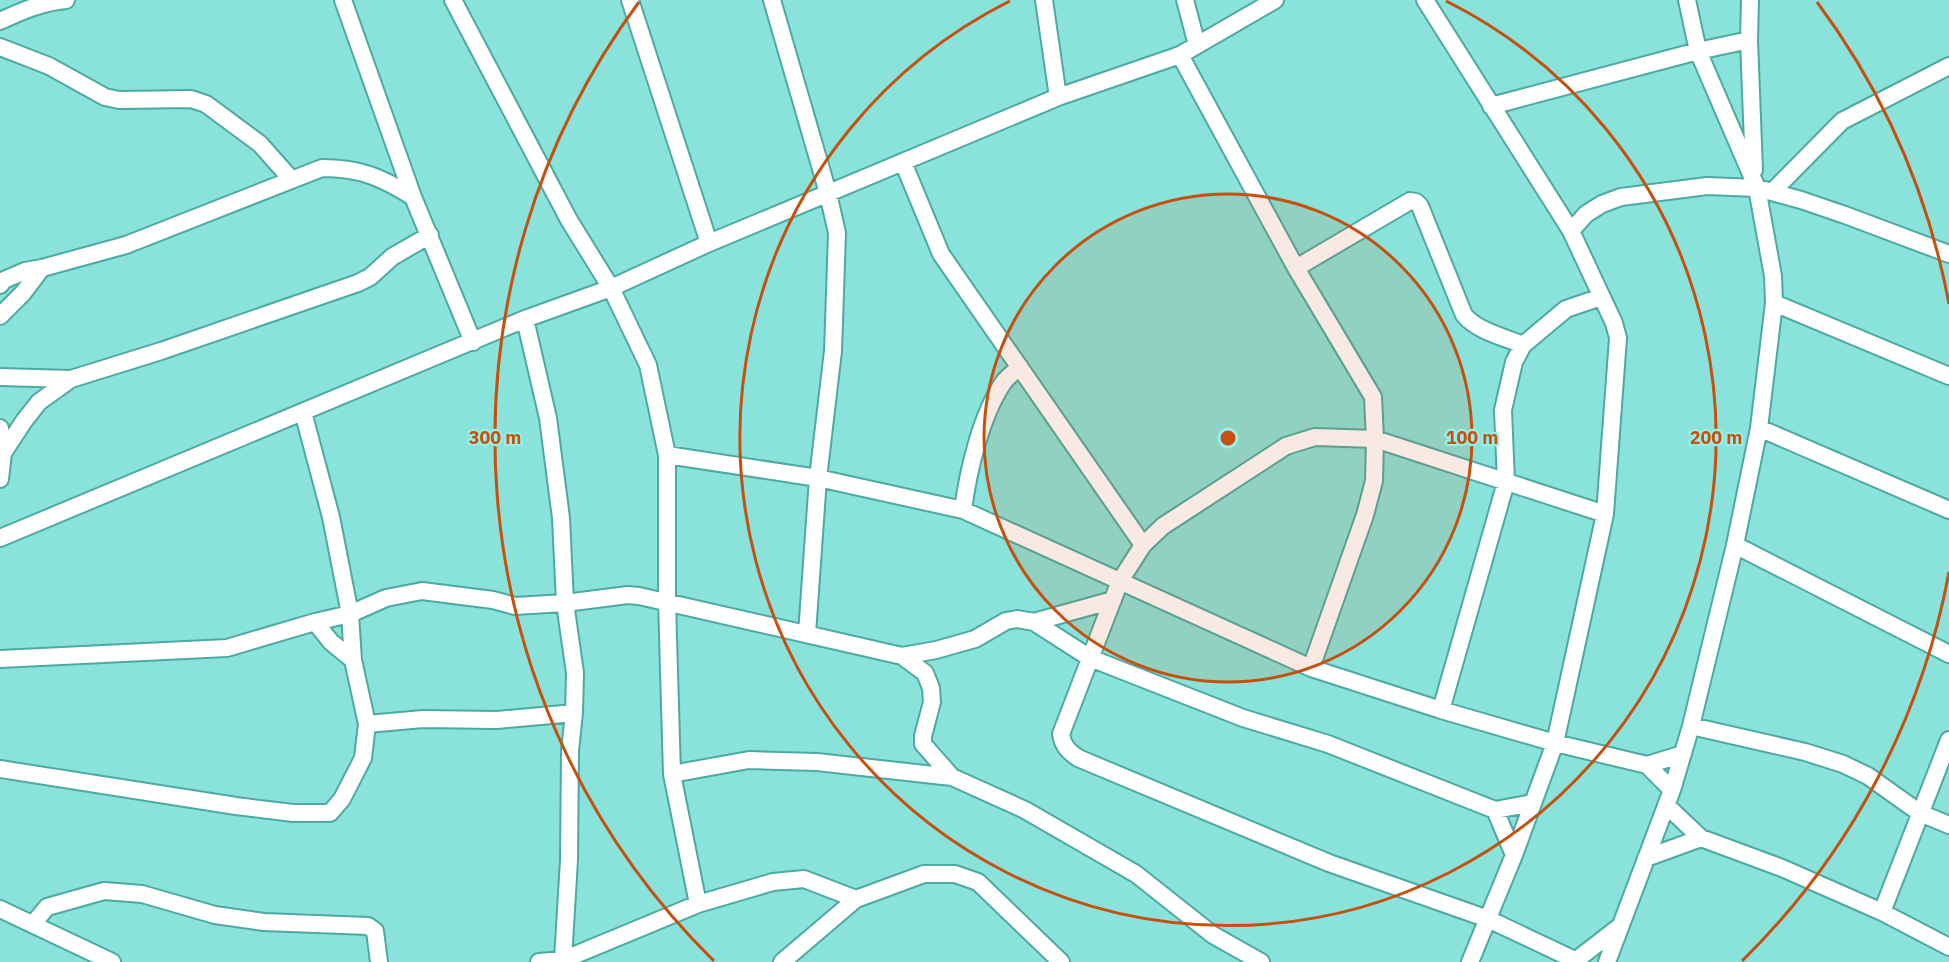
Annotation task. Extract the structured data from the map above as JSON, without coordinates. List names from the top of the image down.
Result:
{
  "rings": ["100 m", "200 m", "300 m"]
}
